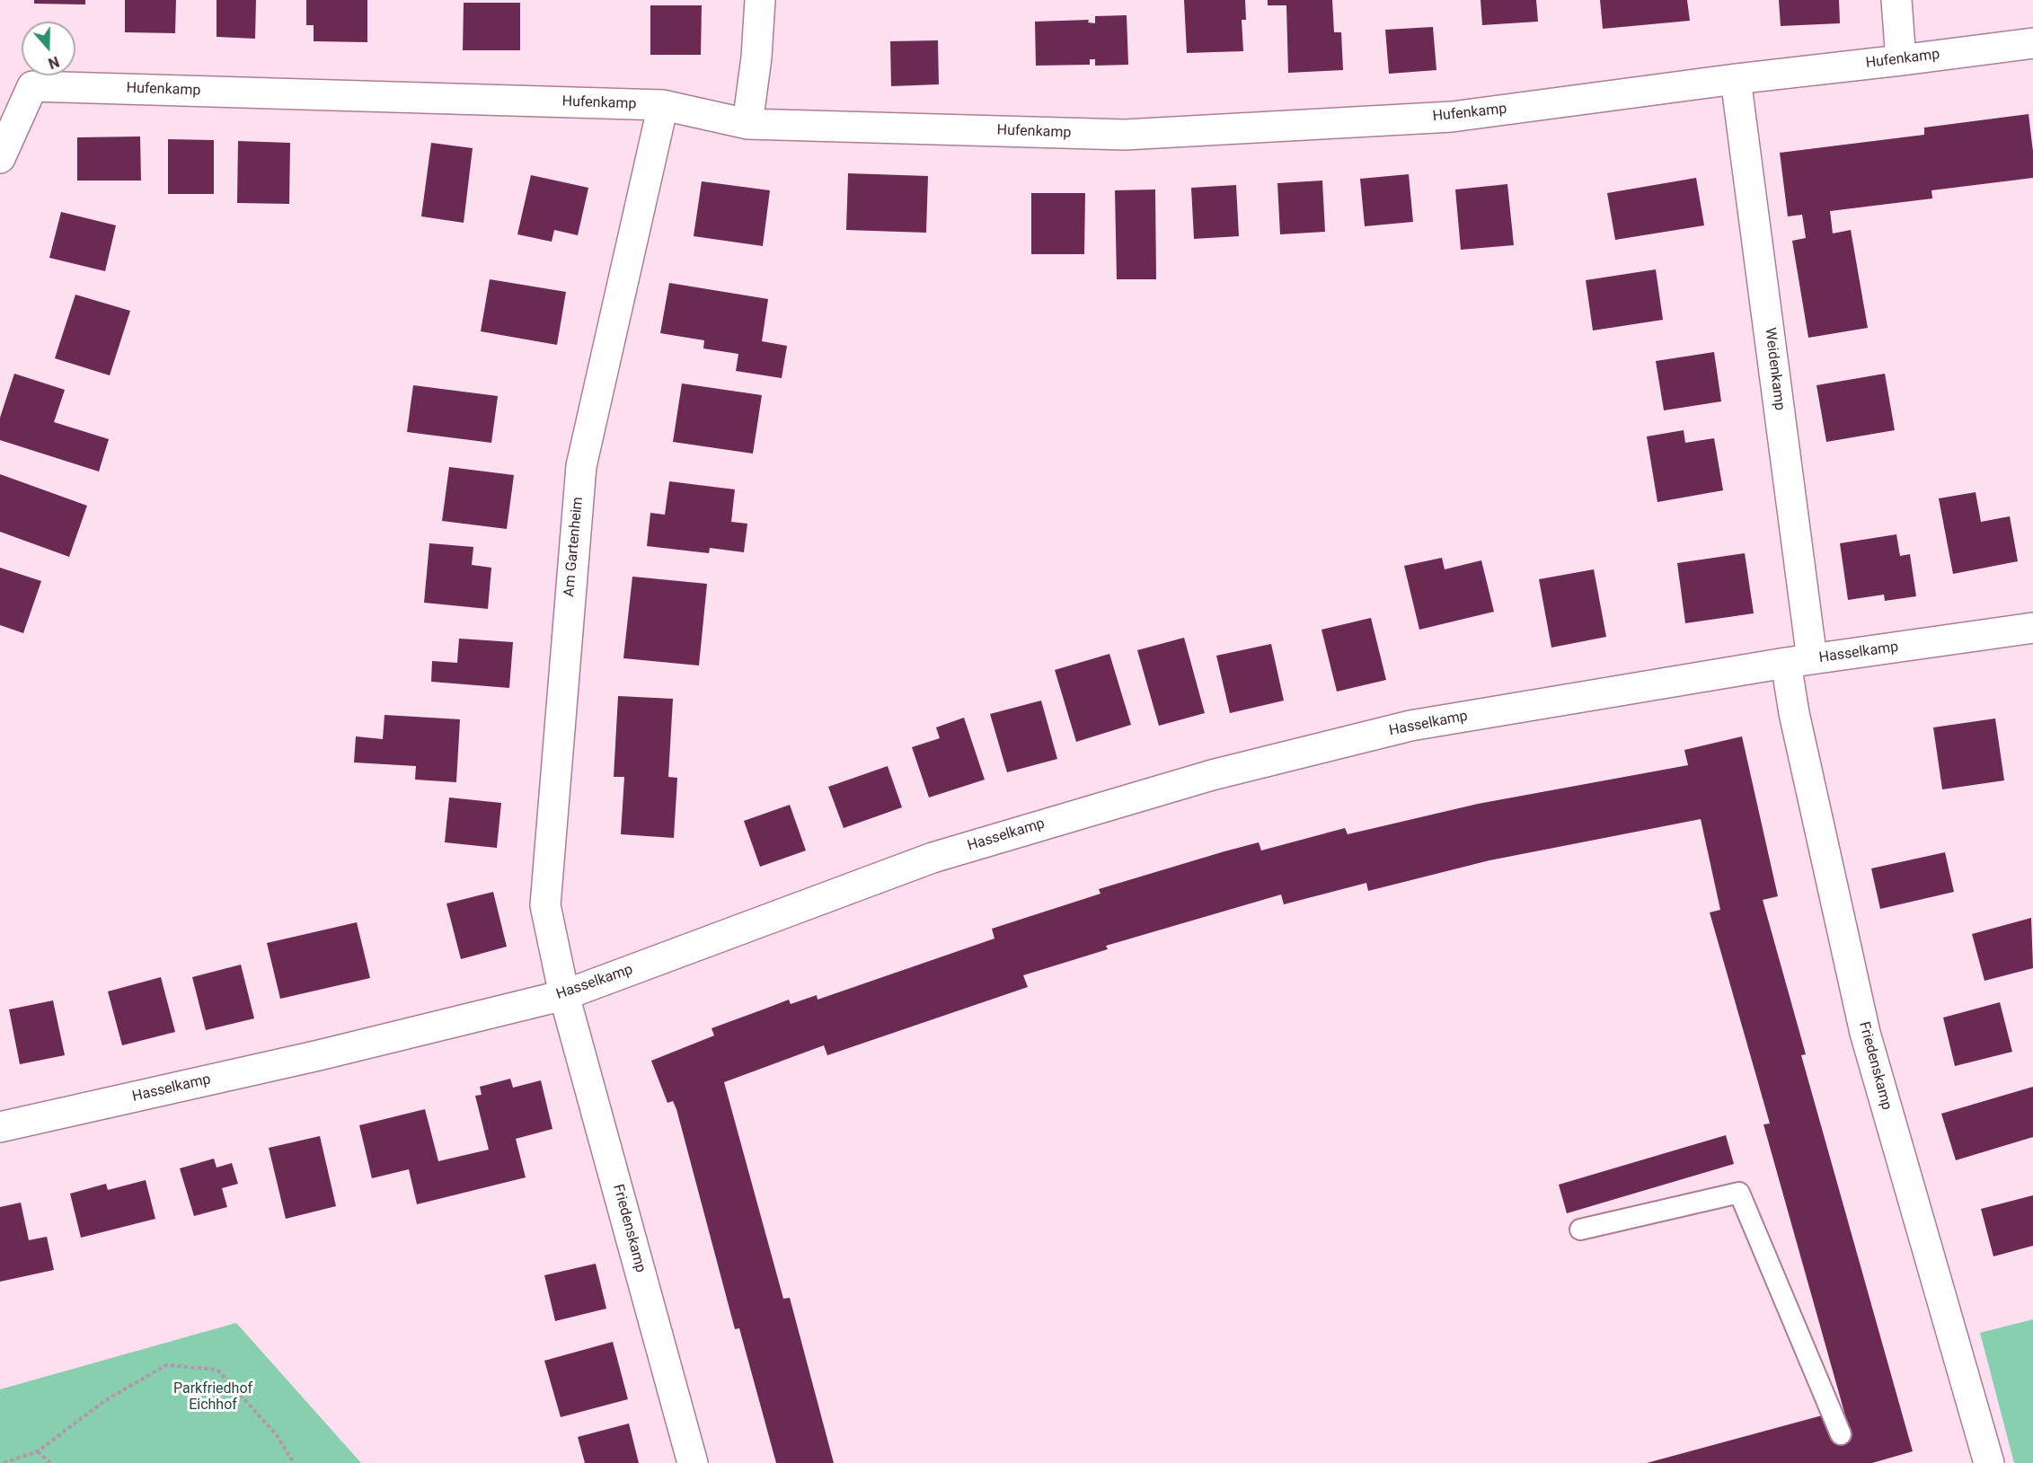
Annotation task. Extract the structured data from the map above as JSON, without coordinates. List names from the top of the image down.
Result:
{
  "streets": {
    "street": [
      "Hufenkamp",
      "Weidenkamp",
      "Am Gartenheim",
      "Hasselkamp",
      "Friedenskamp"
    ]
  },
  "crossings": [
    ["Hufenkamp", "Weidenkamp"],
    ["Hufenkamp", "Am Gartenheim"],
    ["Weidenkamp", "Hasselkamp"],
    ["Weidenkamp", "Friedenskamp"],
    ["Am Gartenheim", "Hasselkamp"],
    ["Am Gartenheim", "Friedenskamp"],
    ["Hasselkamp", "Friedenskamp"]
  ],
  "parks": ["Parkfriedhof Eichhof"],
  "north": "bottom"
}
